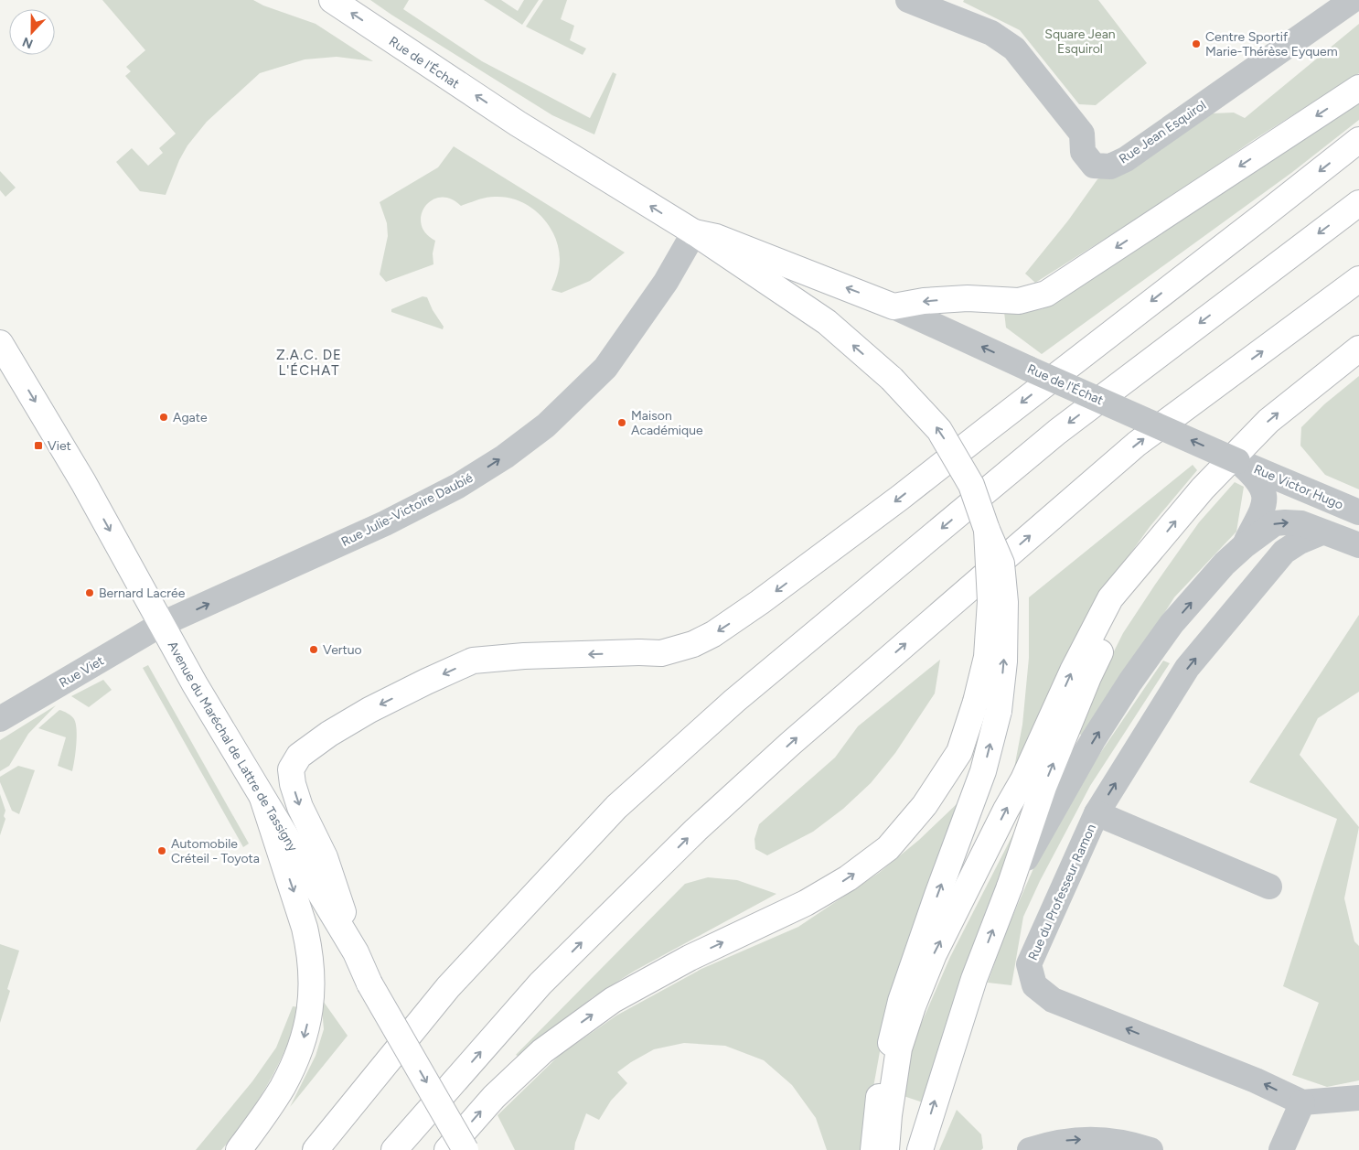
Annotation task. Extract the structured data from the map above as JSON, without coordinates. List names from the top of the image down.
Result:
{
  "streets": {
    "main road": ["Rue de l'Échat", "Avenue du Maréchal de Lattre de Tassigny"],
    "street": [
      "Rue Jean Esquirol",
      "Rue Victor Hugo",
      "Rue Julie-Victoire Daubié",
      "Rue Viet",
      "Rue du Professeur Ramon"
    ]
  },
  "crossings": [
    ["Rue de l'Échat", "Rue Victor Hugo"],
    ["Rue de l'Échat", "Rue Julie-Victoire Daubié"],
    ["Rue Julie-Victoire Daubié", "Rue Viet"],
    ["Rue Julie-Victoire Daubié", "Avenue du Maréchal de Lattre de Tassigny"],
    ["Rue Viet", "Avenue du Maréchal de Lattre de Tassigny"]
  ],
  "one_way": ["Rue de l'Échat", "Rue Julie-Victoire Daubié", "Avenue du Maréchal de Lattre de Tassigny"],
  "districts": ["Z.A.C. DE L'ÉCHAT"],
  "parks": ["Square Jean Esquirol"],
  "places": {
    "other": [
      "Centre Sportif Marie-Thérèse Eyquem",
      "Agate",
      "Maison Académique",
      "Bernard Lacrée",
      "Vertuo",
      "Automobile Créteil - Toyota"
    ],
    "transit": ["Viet"]
  },
  "north": "bottom"
}
